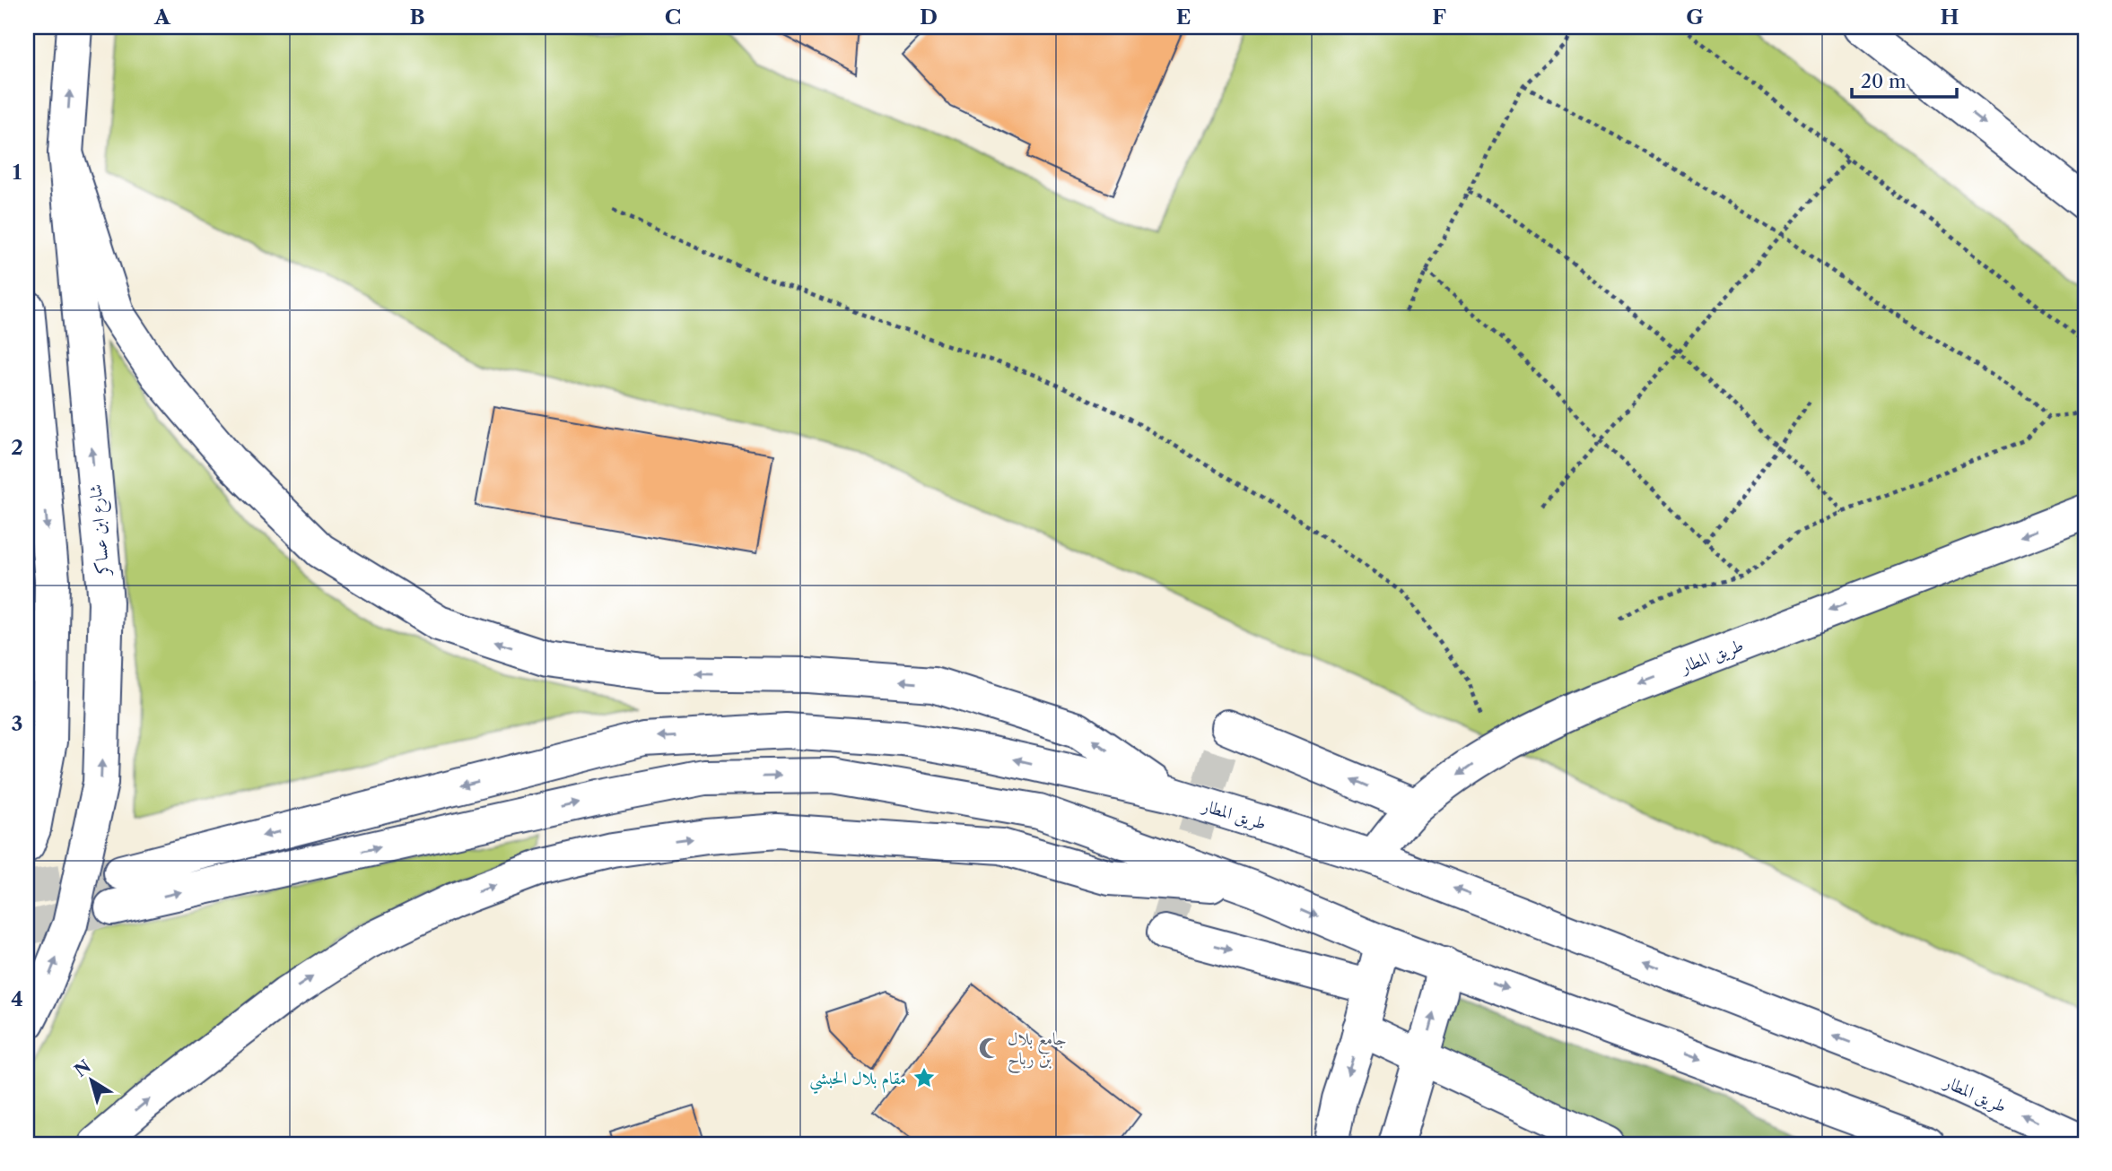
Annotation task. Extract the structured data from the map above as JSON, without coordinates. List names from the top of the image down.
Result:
{
  "streets": {
    "main road": ["شارع ابن عساكر", "طريق المطار"]
  },
  "places": {
    "mosque": ["جامع بلال بن رباح"],
    "place": ["مقام بلال الحبشي"]
  },
  "scale_bar": "20 m",
  "north": "top left",
  "grid": {
    "columns": [
      "A",
      "B",
      "C",
      "D",
      "E",
      "F",
      "G",
      "H"
    ],
    "rows": [
      "1",
      "2",
      "3",
      "4"
    ]
  }
}
